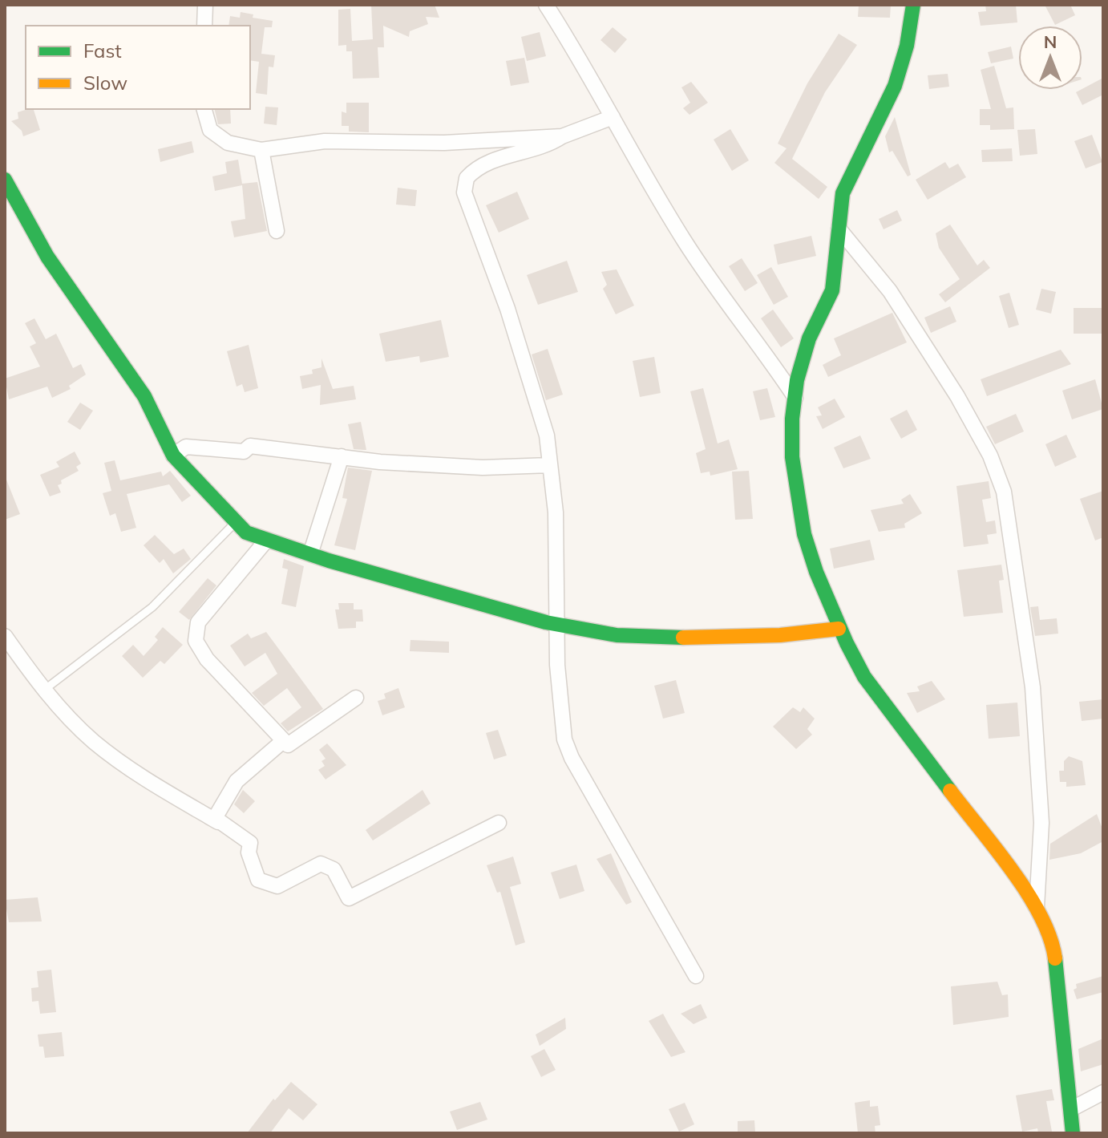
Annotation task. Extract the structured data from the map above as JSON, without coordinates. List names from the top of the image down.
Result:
{
  "legend": ["Fast", "Slow"],
  "north": "top"
}
